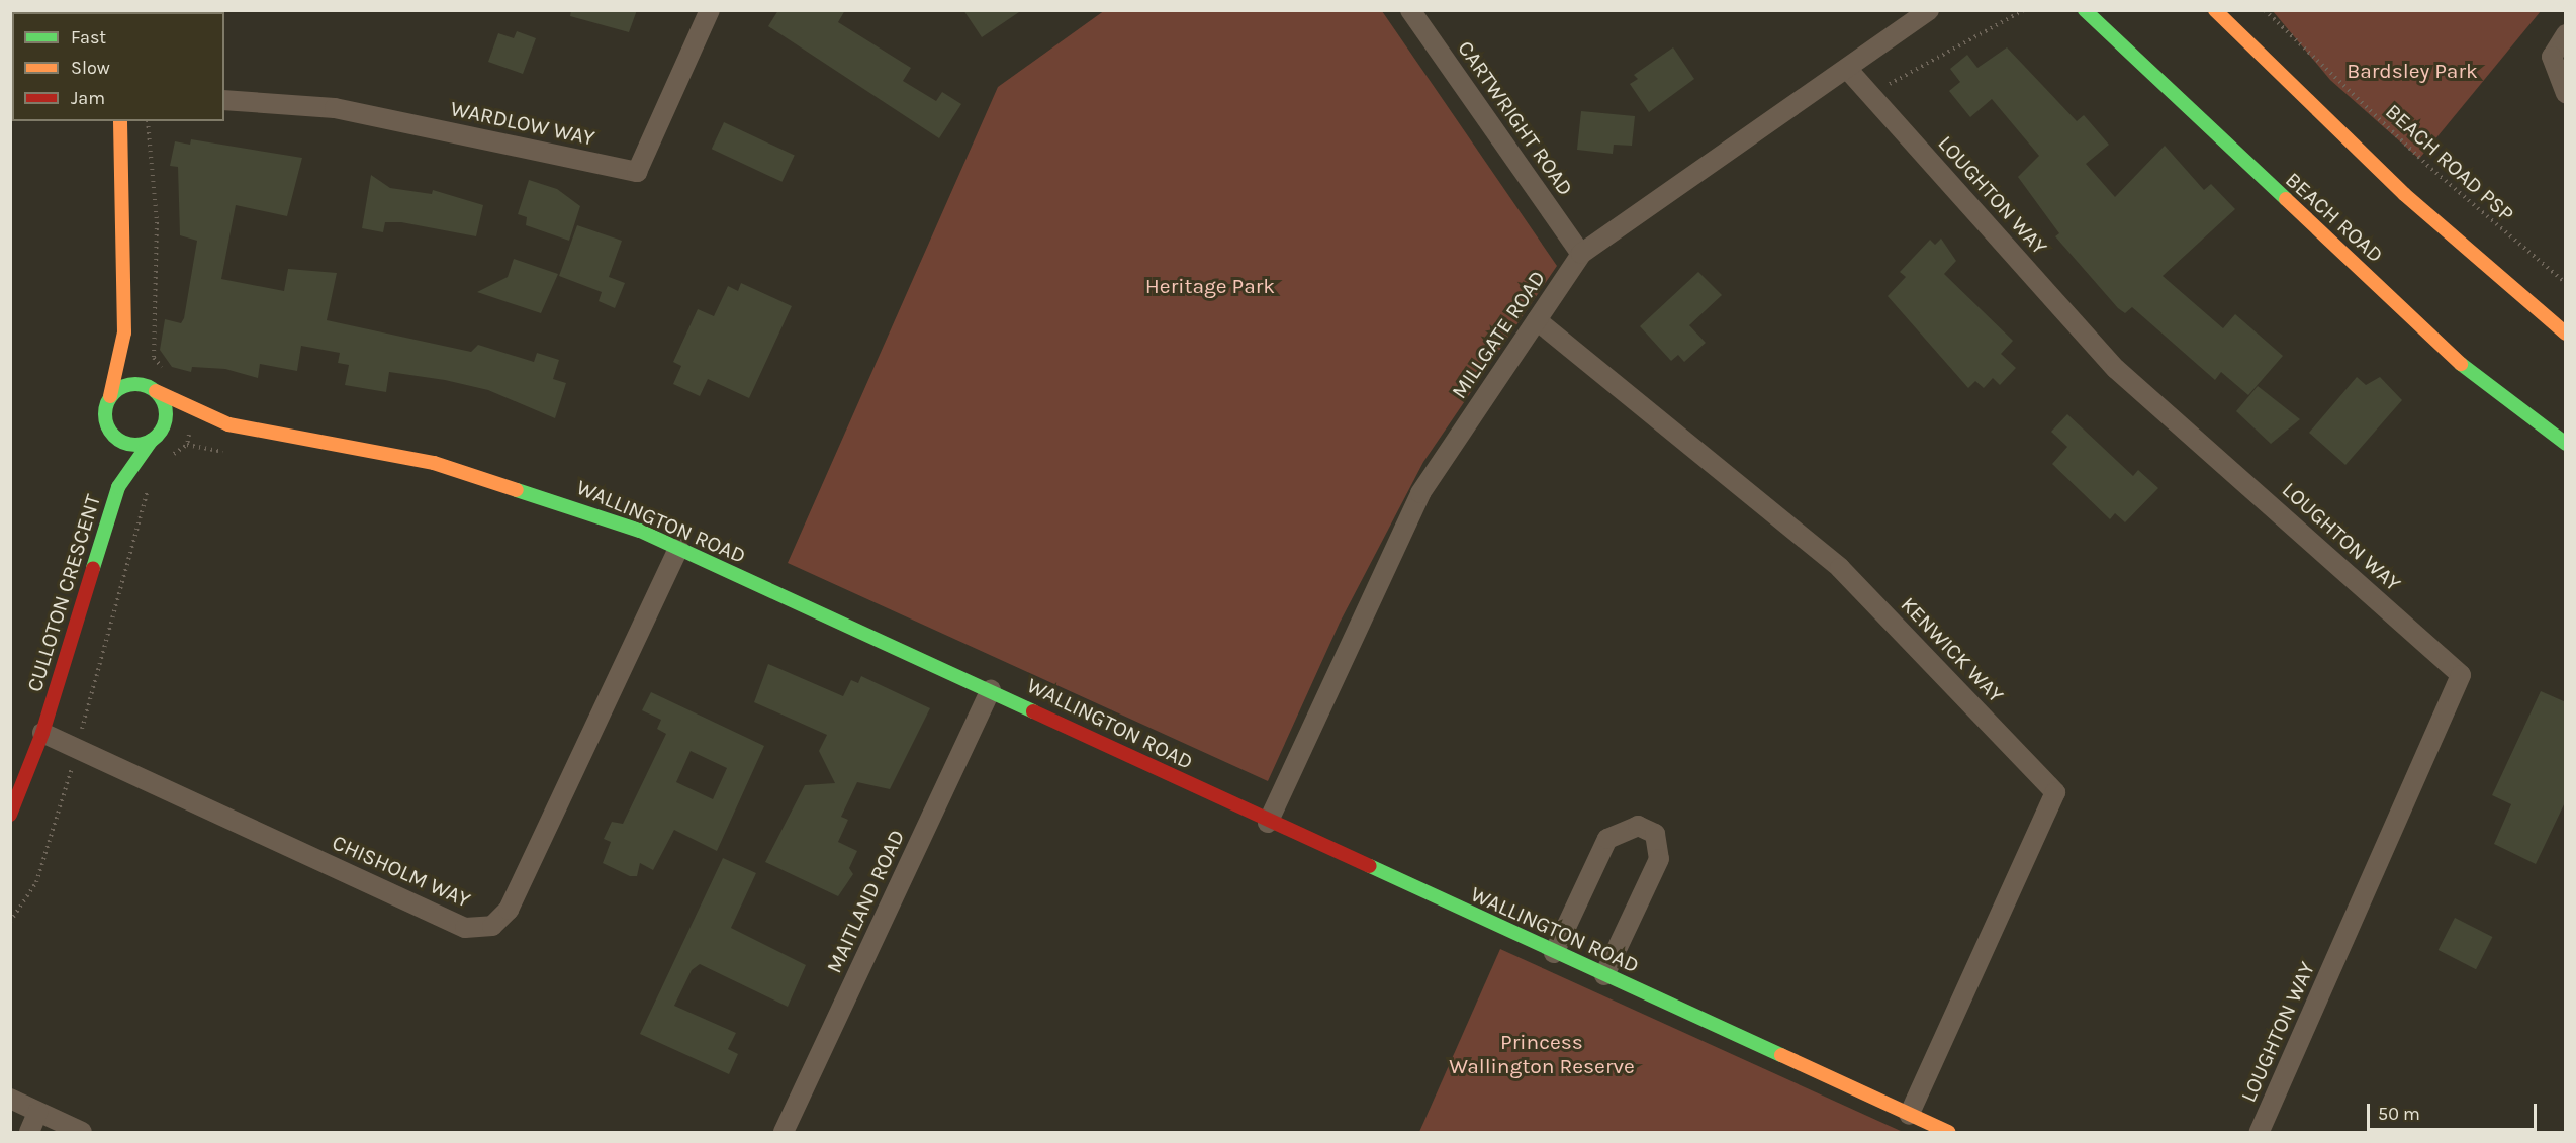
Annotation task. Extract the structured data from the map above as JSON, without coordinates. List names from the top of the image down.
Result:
{
  "streets": {
    "street": [
      "CARTWRIGHT ROAD",
      "WARDLOW WAY",
      "LOUGHTON WAY",
      "BEACH ROAD",
      "MILLGATE ROAD",
      "WALLINGTON ROAD",
      "CULLOTON CRESCENT",
      "KENWICK WAY",
      "CHISHOLM WAY",
      "MAITLAND ROAD"
    ],
    "path": ["BEACH ROAD PSP"]
  },
  "crossings": [
    ["CARTWRIGHT ROAD", "MILLGATE ROAD"],
    ["LOUGHTON WAY", "MILLGATE ROAD"],
    ["MILLGATE ROAD", "WALLINGTON ROAD"],
    ["MILLGATE ROAD", "KENWICK WAY"],
    ["WALLINGTON ROAD", "CULLOTON CRESCENT"],
    ["WALLINGTON ROAD", "KENWICK WAY"],
    ["WALLINGTON ROAD", "CHISHOLM WAY"],
    ["WALLINGTON ROAD", "MAITLAND ROAD"],
    ["CULLOTON CRESCENT", "CHISHOLM WAY"]
  ],
  "parks": ["Bardsley Park", "Heritage Park", "Princess Wallington Reserve"],
  "legend": ["Fast", "Slow", "Jam"],
  "scale_bar": "50 m"
}
